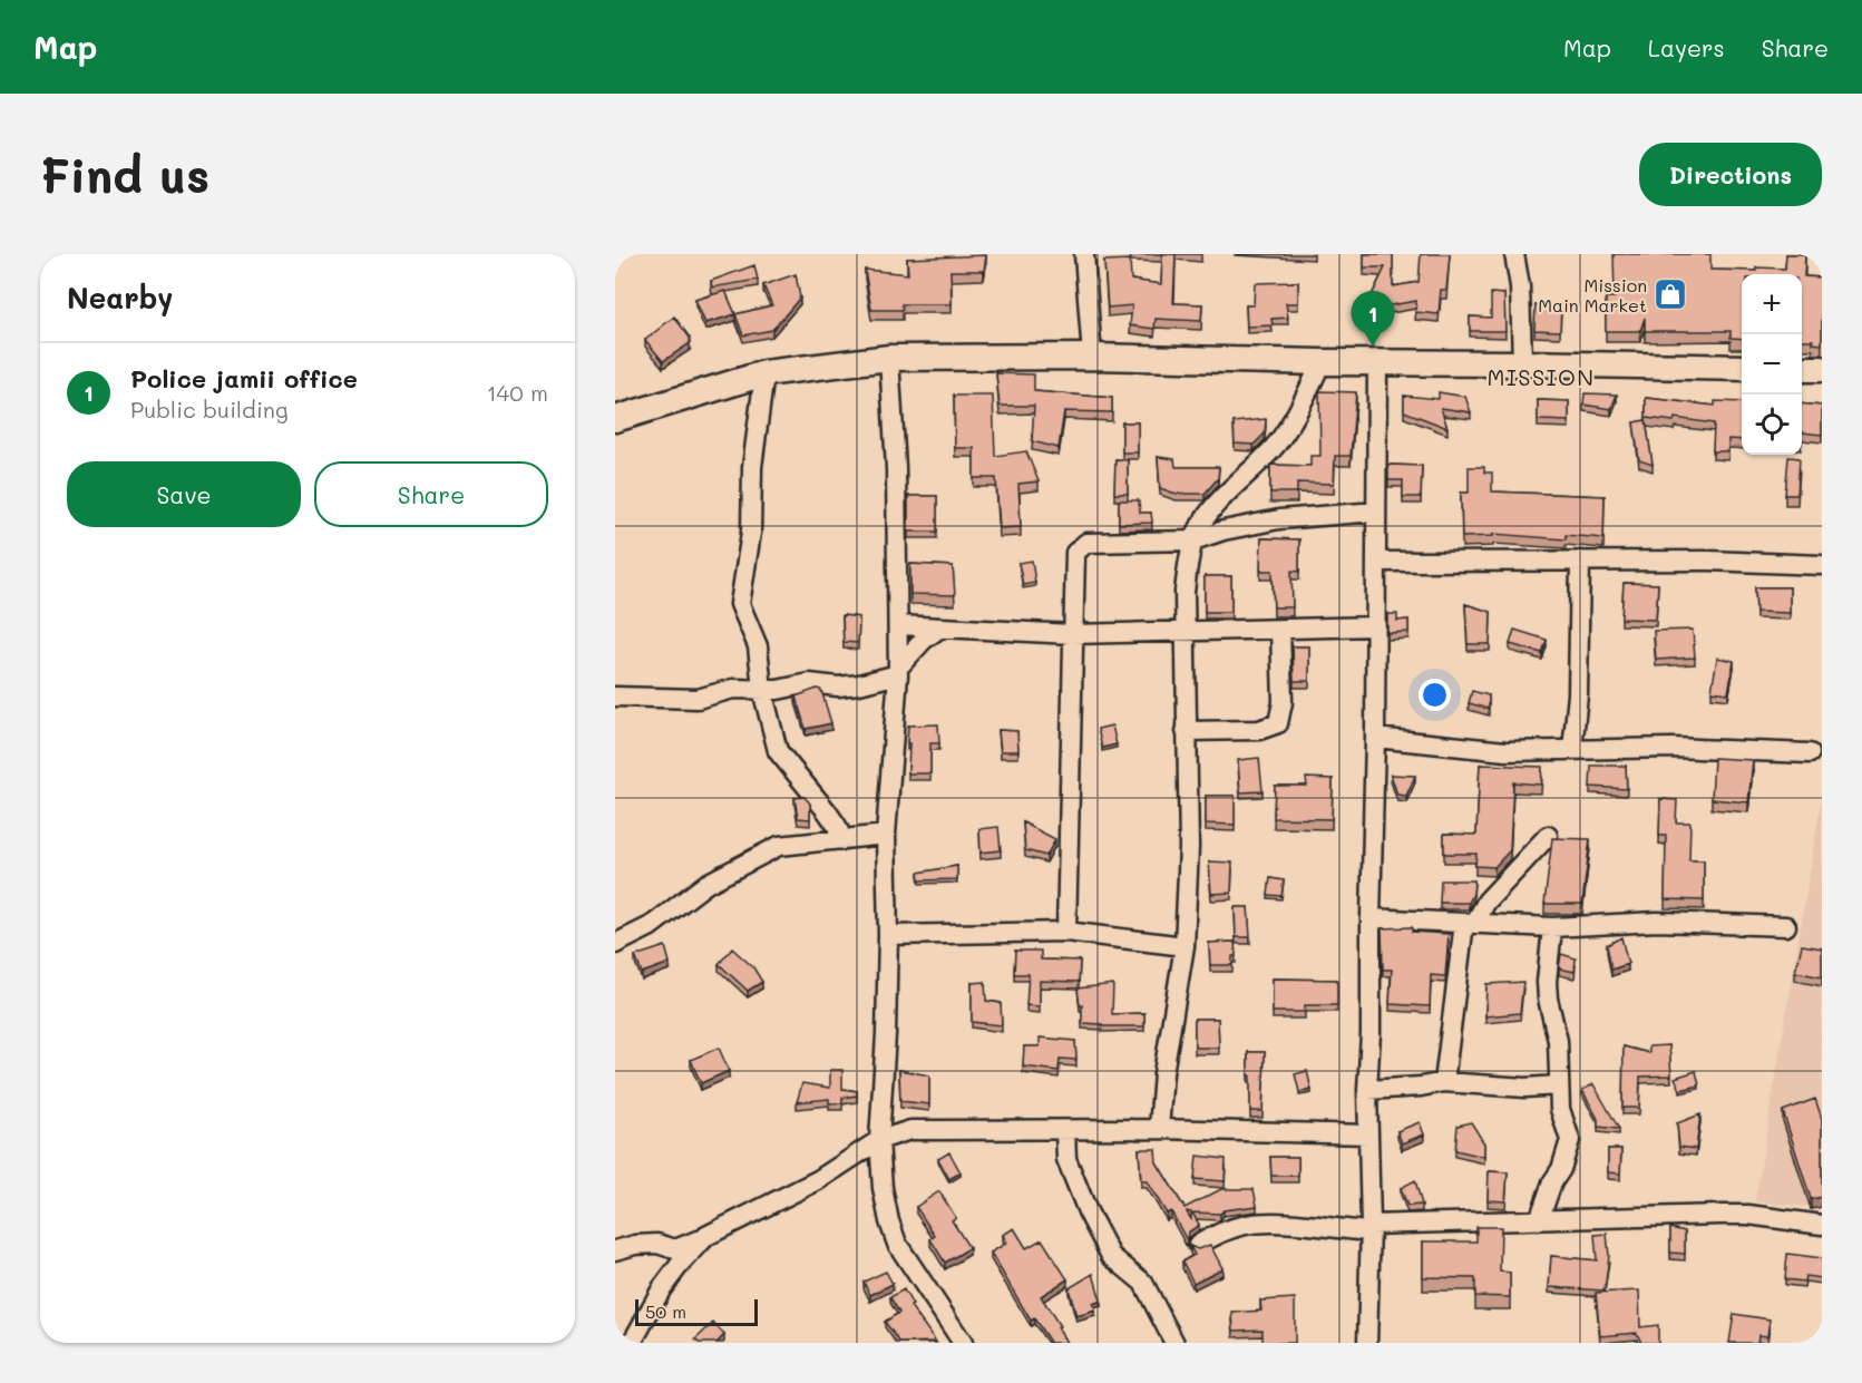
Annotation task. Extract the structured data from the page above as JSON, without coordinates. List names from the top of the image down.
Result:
{
  "districts": ["MISSION"],
  "places": {
    "shop": ["Mission Main Market"]
  },
  "scale_bar": "50 m",
  "page": {
    "header": "Map",
    "nav": ["Map", "Layers", "Share"],
    "buttons": [
      "Directions",
      ["Save", "Share"]
    ],
    "title": "Find us",
    "heading": "Nearby",
    "map_buttons": ["+", "−"],
    "pins": "1",
    "list": [
      {
        "mark": "1",
        "name": "Police jamii office",
        "note": "Public building",
        "value": "140 m"
      }
    ],
    "scale": "50 m"
  }
}
